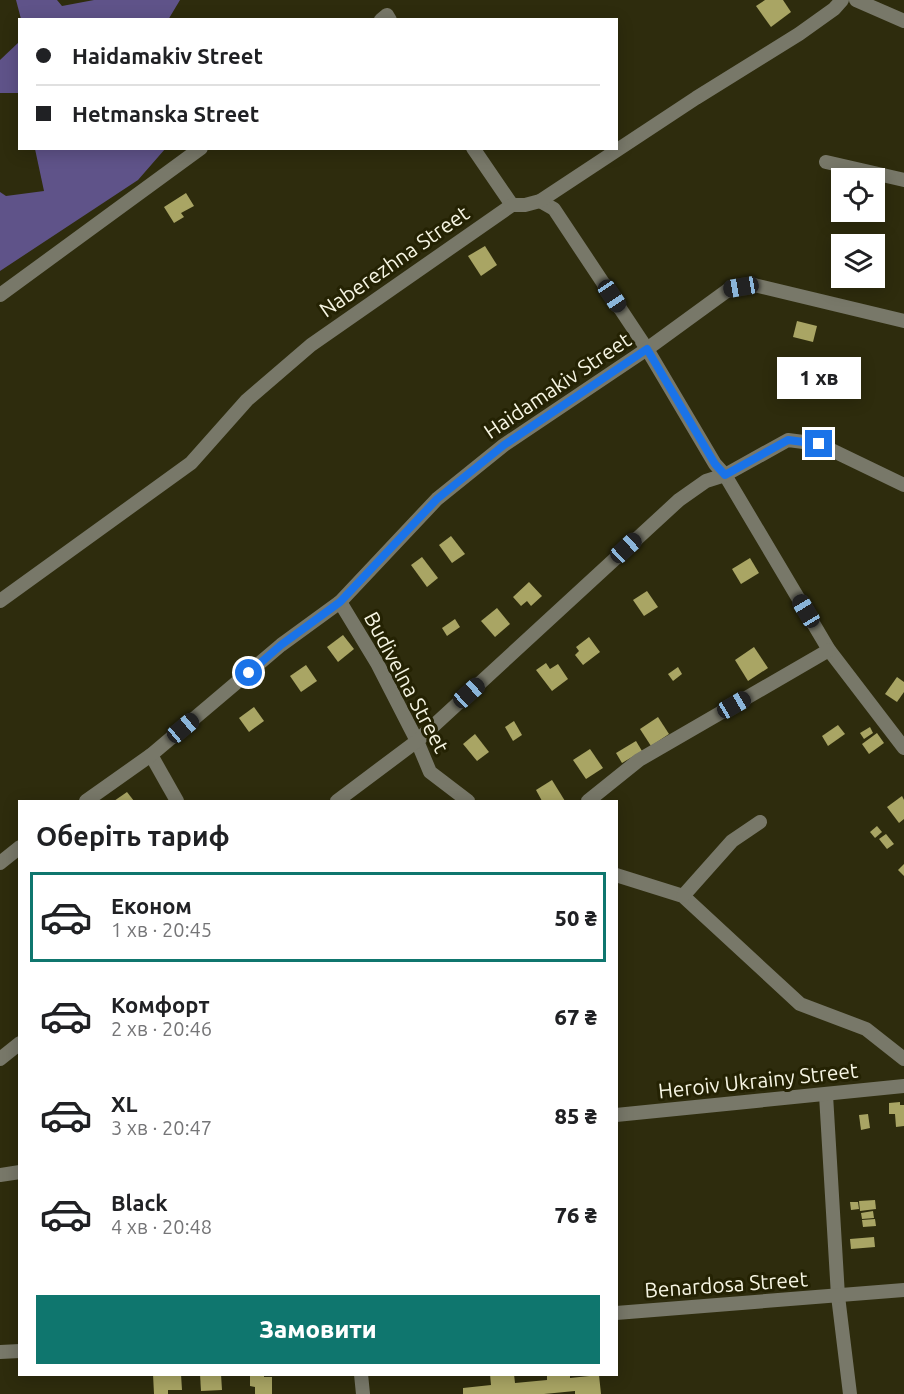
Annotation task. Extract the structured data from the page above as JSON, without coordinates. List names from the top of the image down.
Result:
{
  "streets": {
    "street": [
      "Naberezhna Street",
      "Haidamakiv Street",
      "Budivelna Street",
      "Heroiv Ukrainy Street",
      "Benardosa Street"
    ]
  },
  "crossings": [
    ["Haidamakiv Street", "Budivelna Street"]
  ],
  "page": {
    "banner": ["Haidamakiv Street", "Hetmanska Street"],
    "bubble": "1 хв",
    "heading": "Оберіть тариф",
    "list": [
      {
        "name": "Економ",
        "note": "1 хв · 20:45",
        "value": "50 ₴"
      },
      {
        "name": "Комфорт",
        "note": "2 хв · 20:46",
        "value": "67 ₴"
      },
      {
        "name": "XL",
        "note": "3 хв · 20:47",
        "value": "85 ₴"
      },
      {
        "name": "Black",
        "note": "4 хв · 20:48",
        "value": "76 ₴"
      }
    ],
    "buttons": "Замовити"
  }
}
